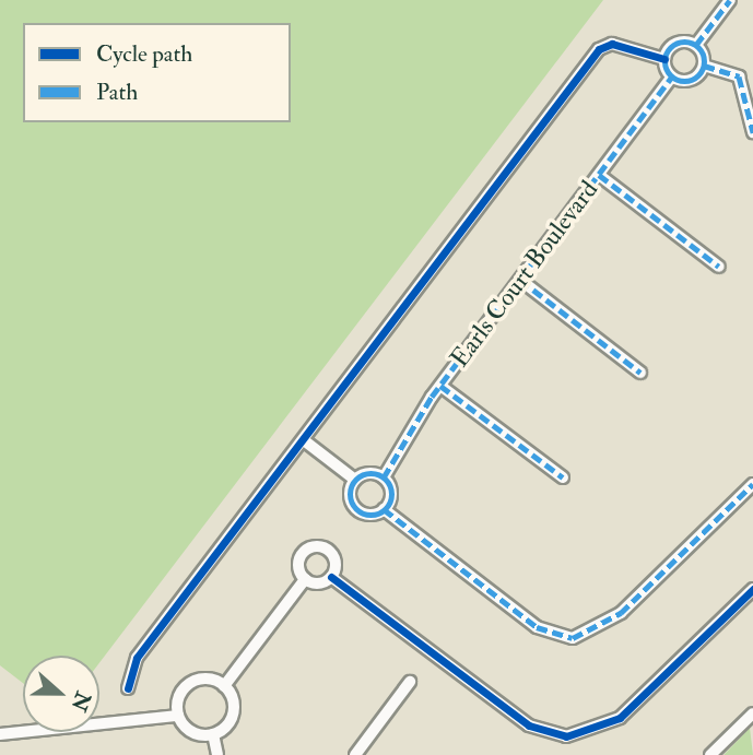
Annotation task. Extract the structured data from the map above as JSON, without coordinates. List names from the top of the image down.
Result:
{
  "streets": {
    "street": ["Earls Court Boulevard"]
  },
  "legend": ["Cycle path", "Path"],
  "north": "right"
}
